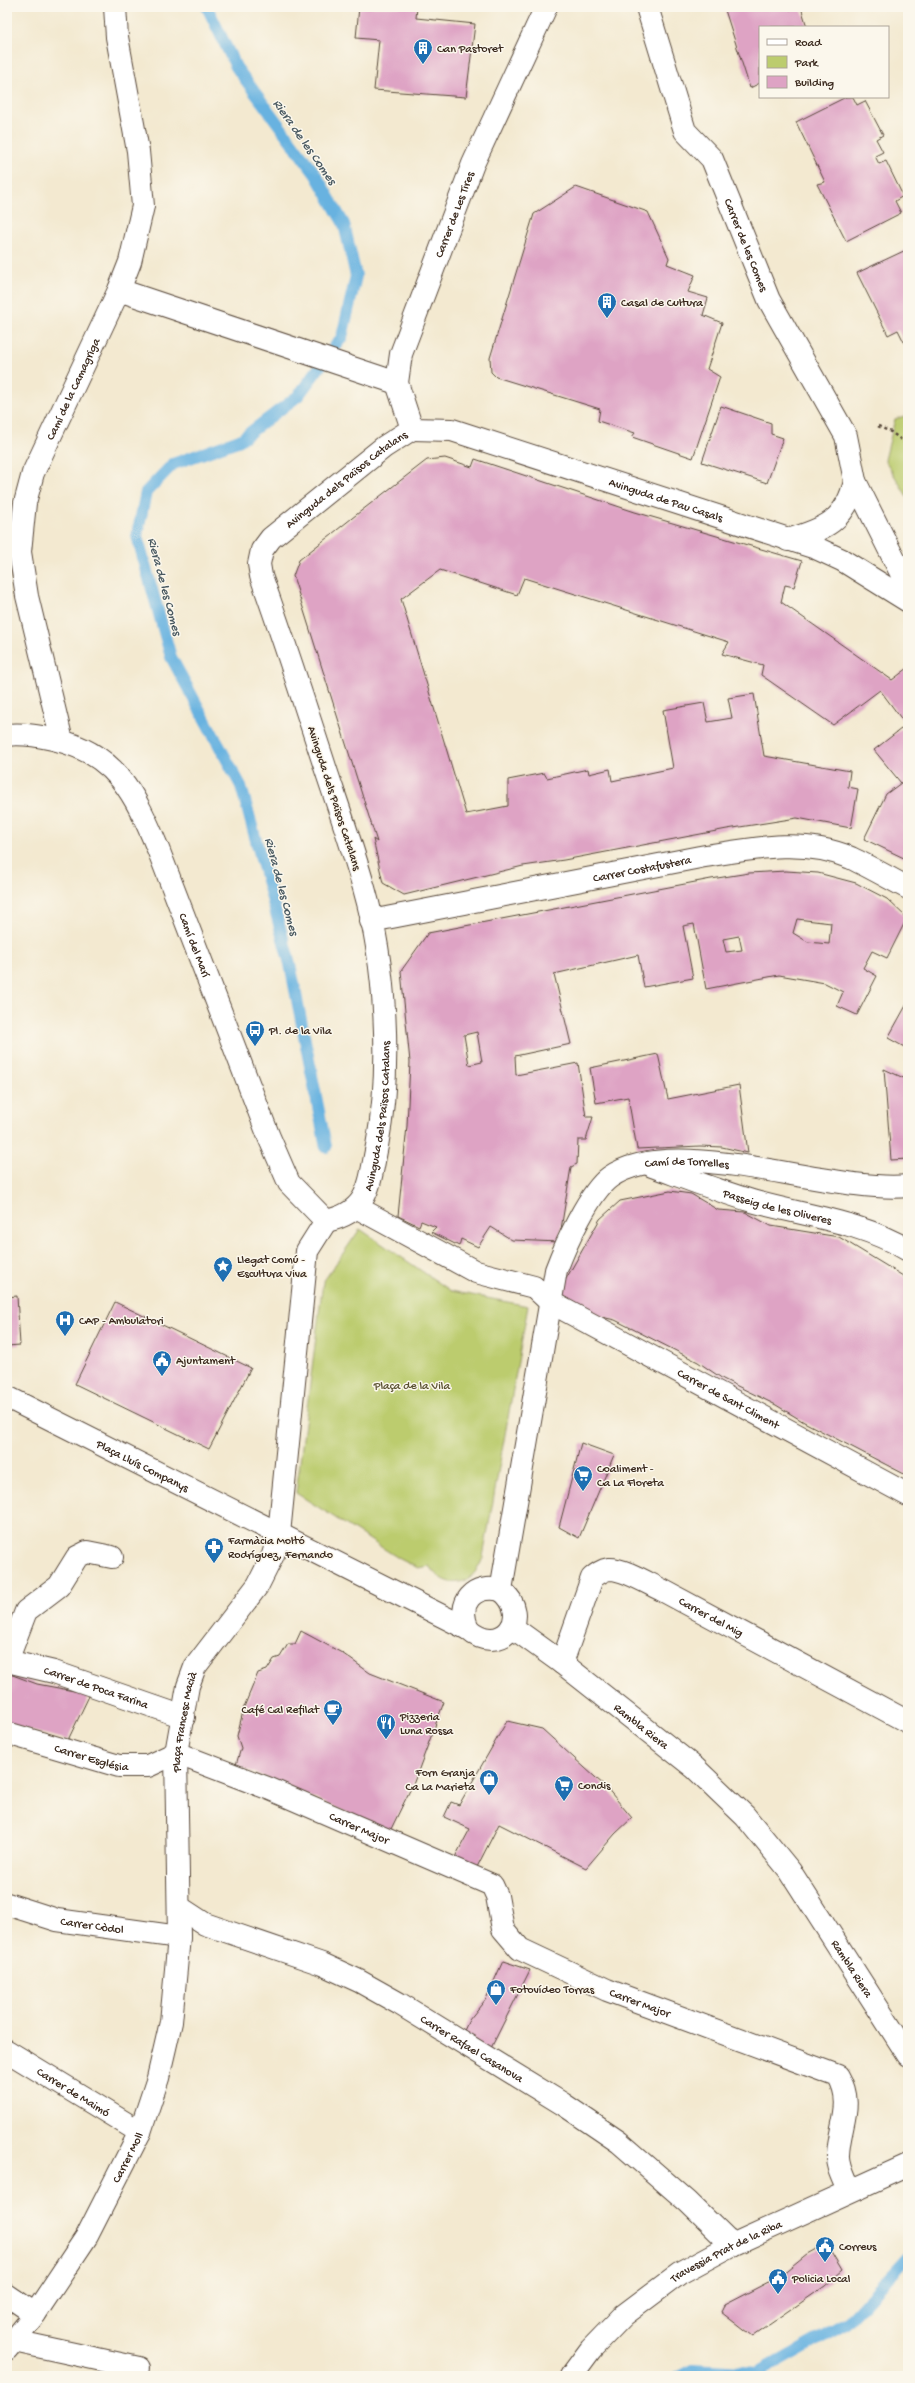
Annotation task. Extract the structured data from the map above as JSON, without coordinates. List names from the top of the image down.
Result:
{
  "streets": {
    "street": [
      "Carrer de Les Tires",
      "Carrer de les Comes",
      "Camí de la Camagriga",
      "Avinguda dels Països Catalans",
      "Avinguda de Pau Casals",
      "Carrer Costafustera",
      "Camí del Marí",
      "Camí de Torrelles",
      "Passeig de les Oliveres",
      "Carrer de Sant Climent",
      "Plaça Lluís Companys",
      "Carrer del Mig",
      "Carrer de Poca Farina",
      "Plaça Francesc Macià",
      "Rambla Riera",
      "Carrer Església",
      "Carrer Major",
      "Carrer Còdol",
      "Carrer Rafael Casanova",
      "Carrer de Maimó",
      "Carrer Moll",
      "Travessia Prat de la Riba"
    ]
  },
  "crossings": [
    ["Carrer de Les Tires", "Avinguda dels Països Catalans"],
    ["Carrer de Les Tires", "Avinguda de Pau Casals"],
    ["Carrer de les Comes", "Avinguda de Pau Casals"],
    ["Camí de la Camagriga", "Camí del Marí"],
    ["Avinguda dels Països Catalans", "Avinguda de Pau Casals"],
    ["Avinguda dels Països Catalans", "Carrer Costafustera"],
    ["Camí de Torrelles", "Passeig de les Oliveres"],
    ["Camí de Torrelles", "Carrer de Sant Climent"],
    ["Plaça Lluís Companys", "Plaça Francesc Macià"],
    ["Carrer del Mig", "Rambla Riera"],
    ["Carrer de Poca Farina", "Plaça Francesc Macià"],
    ["Plaça Francesc Macià", "Carrer Església"],
    ["Plaça Francesc Macià", "Carrer Major"],
    ["Plaça Francesc Macià", "Carrer Còdol"],
    ["Plaça Francesc Macià", "Carrer Rafael Casanova"],
    ["Plaça Francesc Macià", "Carrer Moll"],
    ["Carrer Església", "Carrer Major"],
    ["Carrer Major", "Travessia Prat de la Riba"],
    ["Carrer Còdol", "Carrer Moll"],
    ["Carrer Rafael Casanova", "Travessia Prat de la Riba"],
    ["Carrer de Maimó", "Carrer Moll"]
  ],
  "water": ["Riera de les Comes"],
  "parks": ["Plaça de la Vila"],
  "places": {
    "building": ["Can Pastoret", "Casal de Cultura"],
    "bus stop": ["Pl. de la Vila"],
    "place": ["Llegat Comú - Escultura Viva"],
    "hospital": ["CAP - Ambulatori"],
    "public building": ["Ajuntament", "Correus", "Policia Local"],
    "supermarket": ["Coaliment - Ca La Floreta", "Condis"],
    "pharmacy": ["Farmàcia Moltó Rodríguez, Fernando"],
    "cafe": ["Café Cal Refilat"],
    "restaurant": ["Pizzeria Luna Rossa"],
    "shop": ["Forn Granja Ca La Marieta", "Fotovídeo Torras"]
  },
  "legend": ["Road", "Park", "Building"]
}
